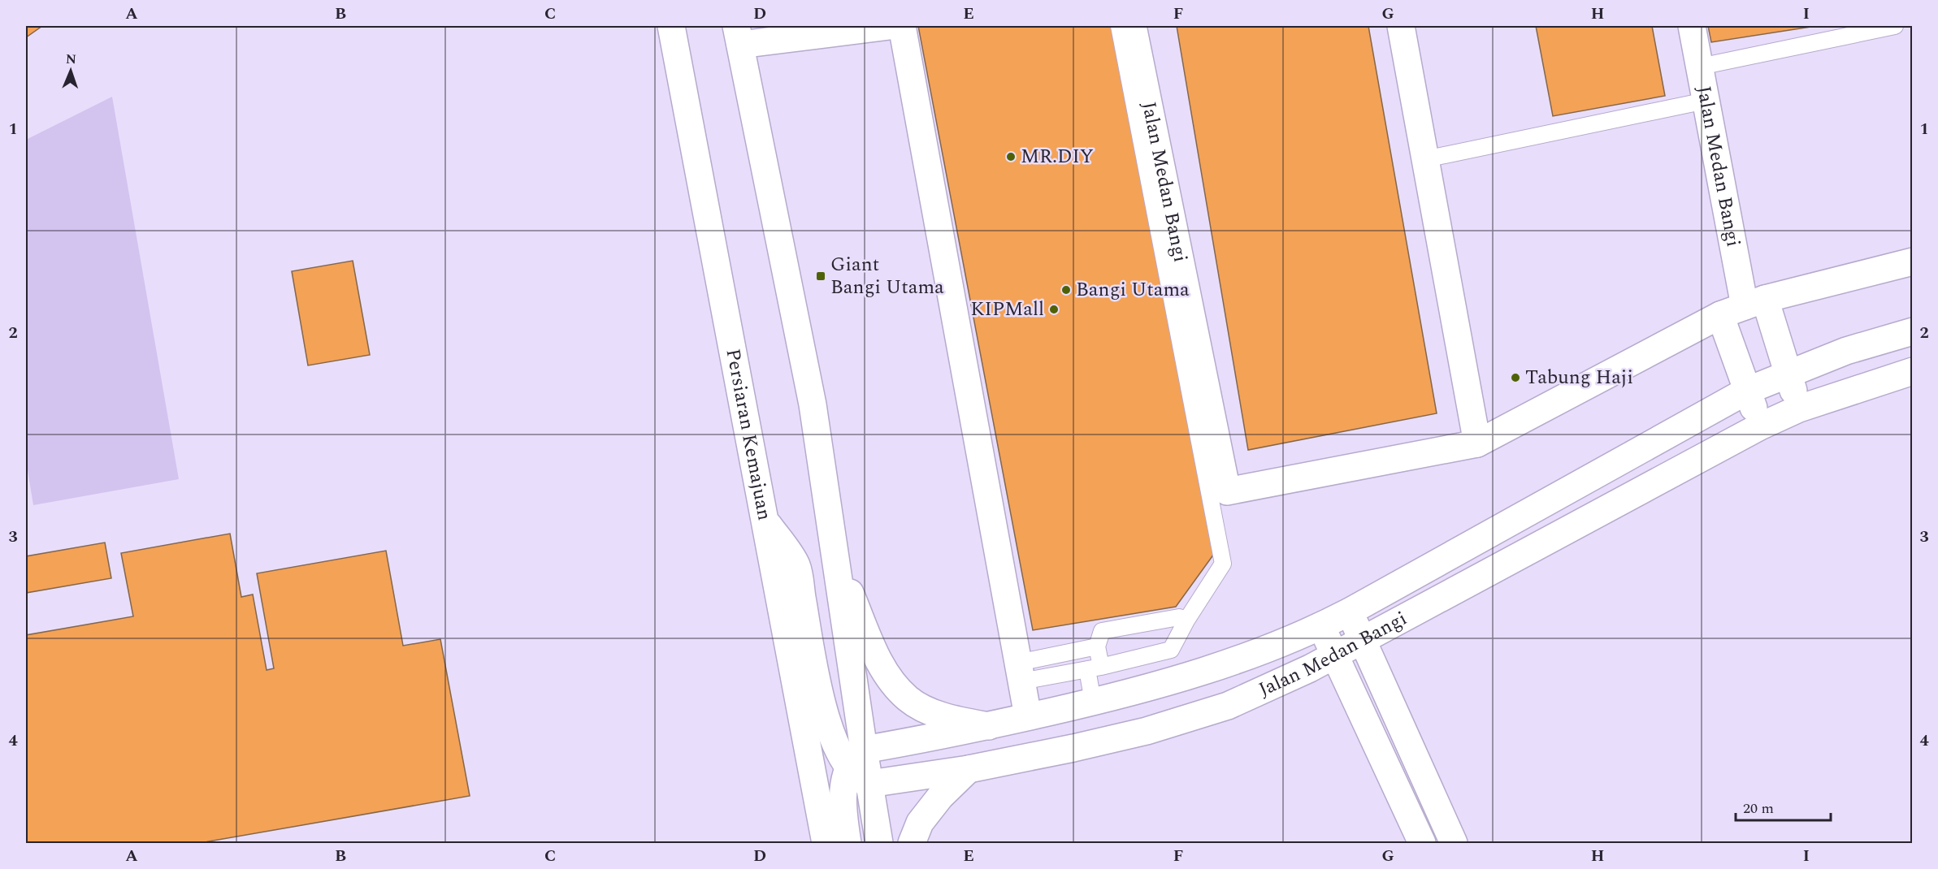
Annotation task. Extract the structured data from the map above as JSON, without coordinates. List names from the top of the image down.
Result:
{
  "streets": {
    "street": ["Jalan Medan Bangi", "Persiaran Kemajuan"]
  },
  "places": {
    "other": [
      "MR.DIY",
      "Bangi Utama",
      "KIPMall",
      "Tabung Haji"
    ],
    "transit": ["Giant Bangi Utama"]
  },
  "scale_bar": "20 m",
  "north": "top",
  "grid": {
    "columns": [
      "A",
      "B",
      "C",
      "D",
      "E",
      "F",
      "G",
      "H",
      "I"
    ],
    "rows": [
      "1",
      "2",
      "3",
      "4"
    ]
  }
}
